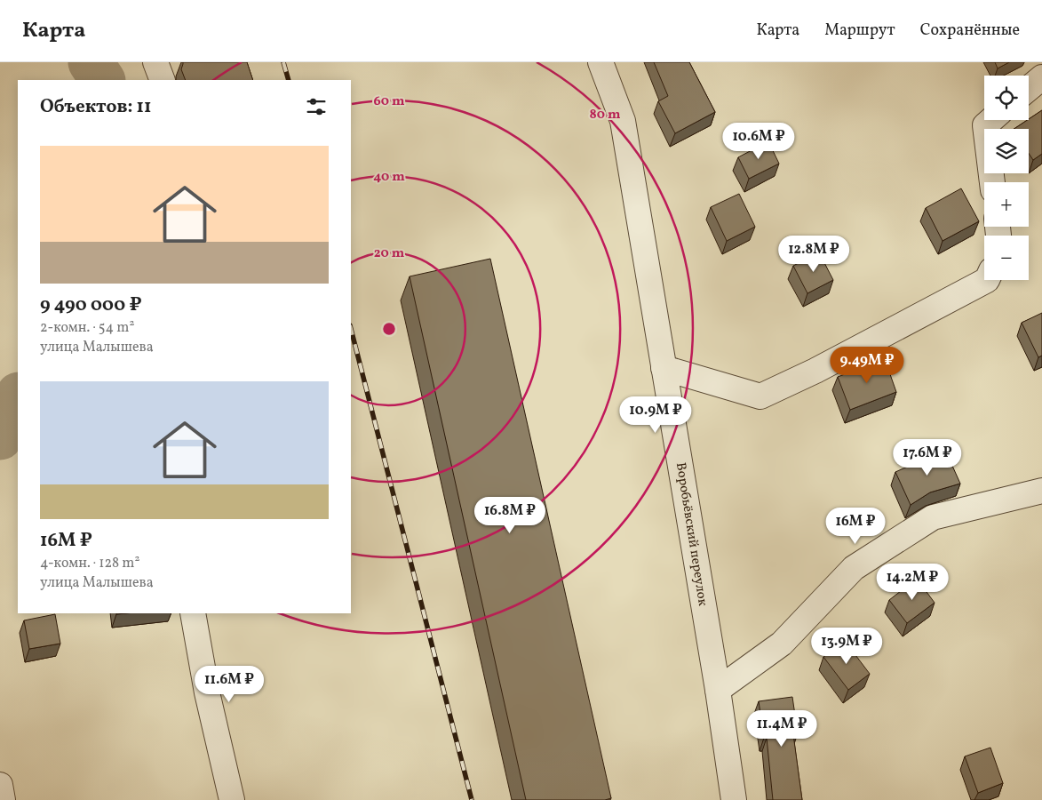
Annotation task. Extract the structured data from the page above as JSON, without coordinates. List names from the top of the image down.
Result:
{
  "streets": {
    "street": ["Воробьёвский переулок"]
  },
  "page": {
    "header": "Карта",
    "nav": ["Карта", "Маршрут", "Сохранённые"],
    "map_buttons": ["+", "−"],
    "heading": "Объектов: 11",
    "price": [
      "10.6M ₽",
      "12.8M ₽",
      "9.49M ₽",
      "10.9M ₽",
      "17.6M ₽",
      "16.8M ₽",
      "16M ₽",
      "14.2M ₽",
      "13.9M ₽",
      "11.6M ₽",
      "11.4M ₽"
    ],
    "list": [
      {
        "name": "9 490 000 ₽",
        "note": "2-комн. · 54 m² · улица Малышева"
      },
      {
        "name": "16M ₽",
        "note": "4-комн. · 128 m² · улица Малышева"
      }
    ]
  },
  "rings": [
    "60 m",
    "80 m",
    "40 m",
    "20 m"
  ]
}
